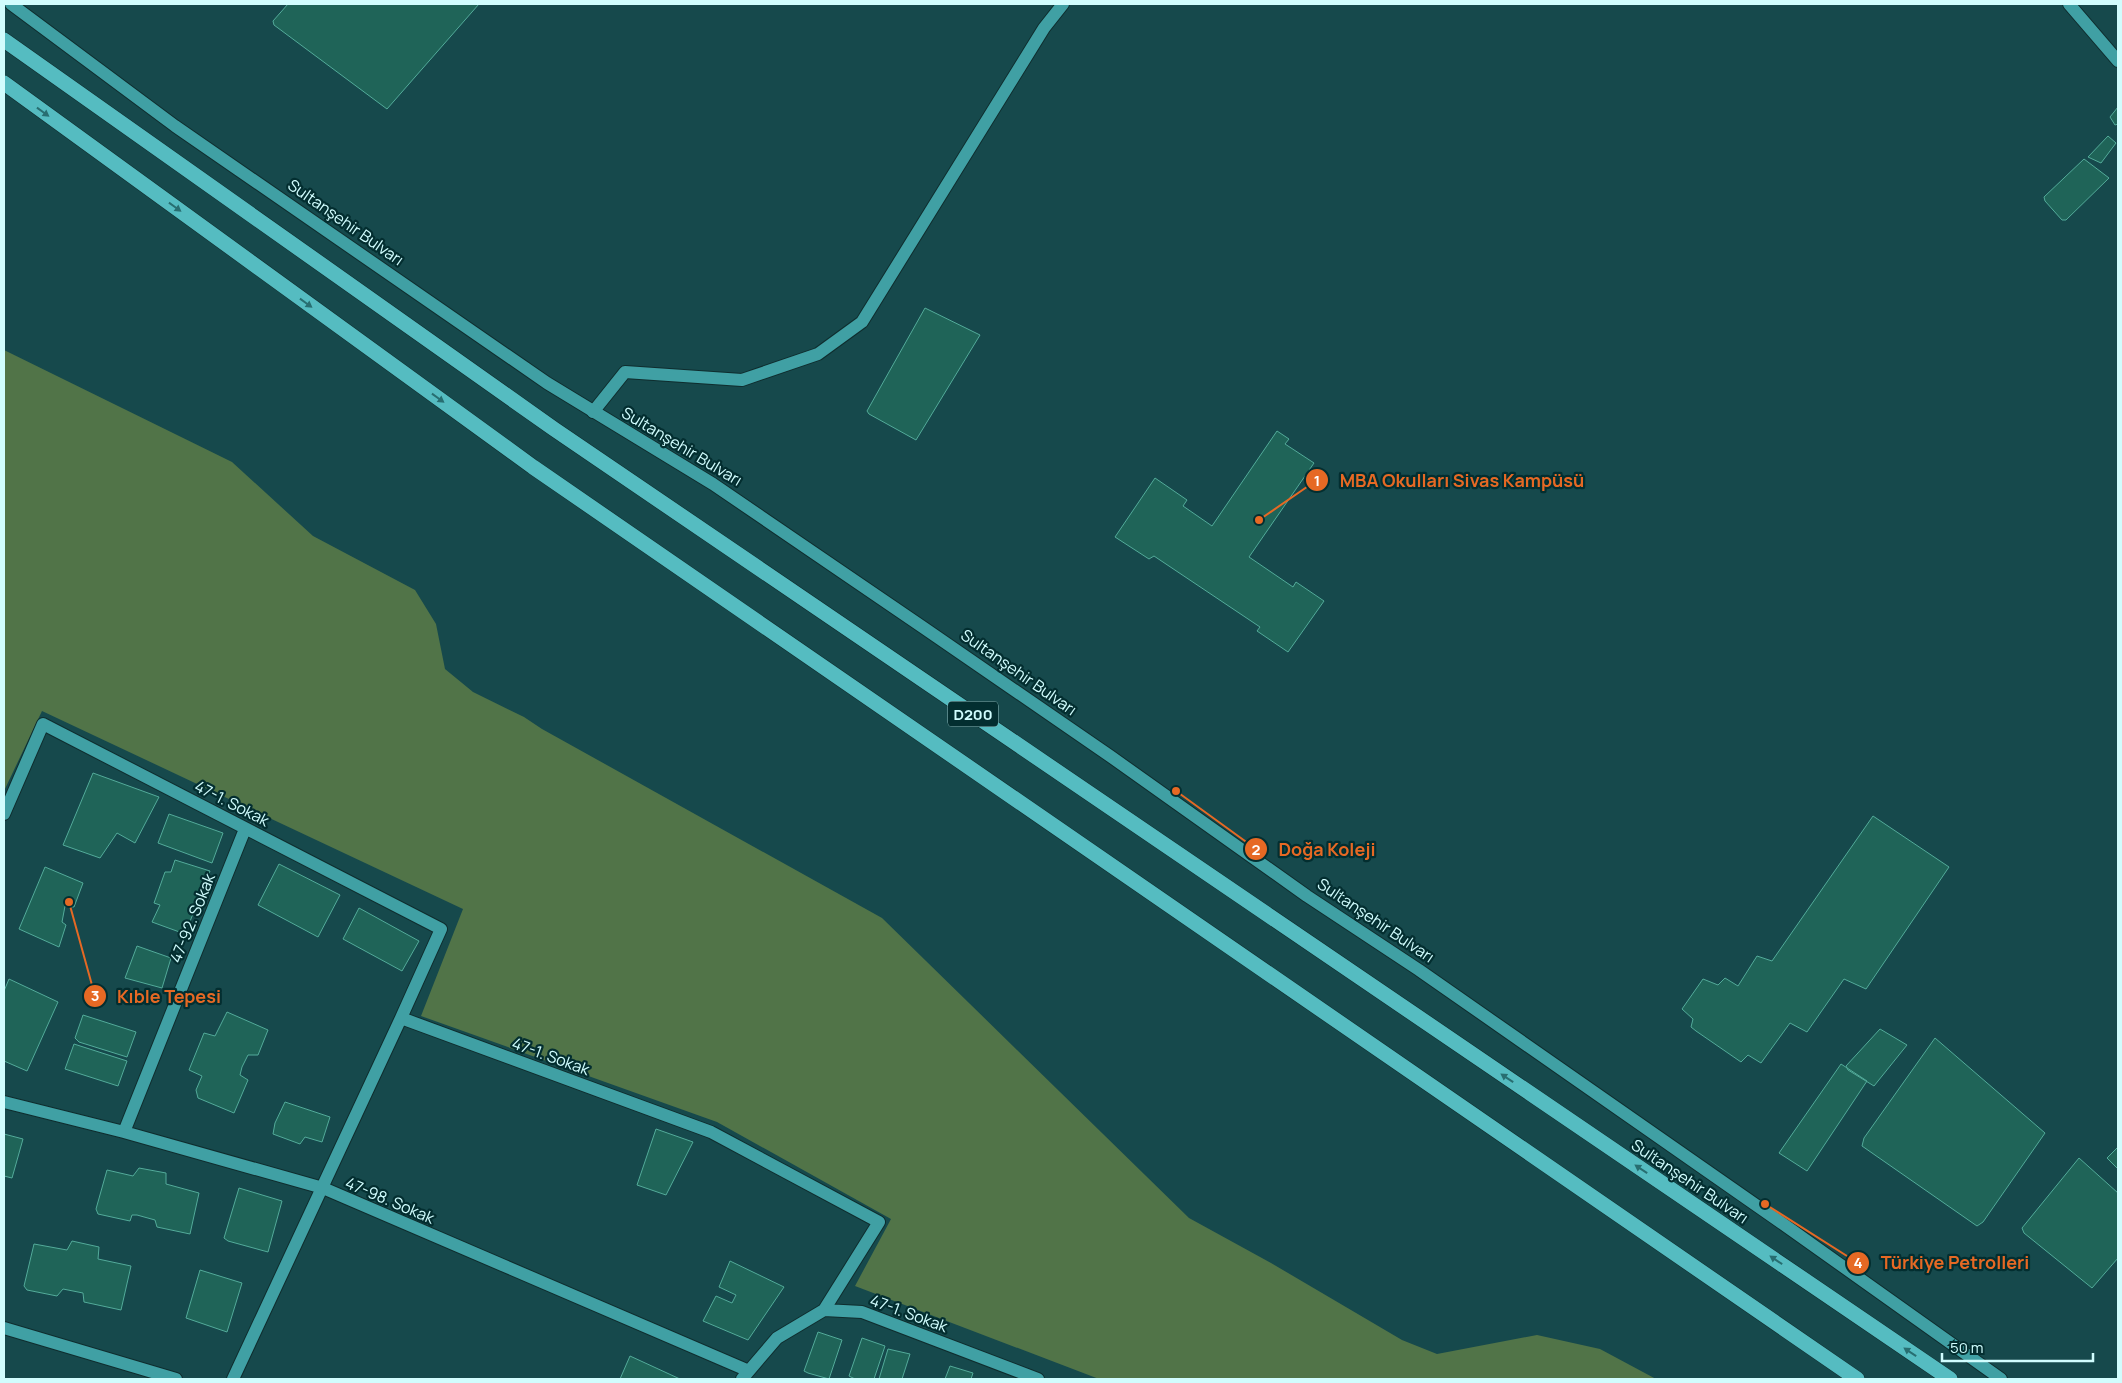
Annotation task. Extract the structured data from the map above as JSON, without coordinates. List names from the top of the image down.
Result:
{
  "streets": {
    "highway": ["Sultanşehir Bulvarı", "D200"],
    "street": ["47-1. Sokak", "47-92. Sokak", "47-98. Sokak"]
  },
  "crossings": [
    ["47-1. Sokak", "47-92. Sokak"],
    ["47-92. Sokak", "47-98. Sokak"]
  ],
  "places": [
    "MBA Okulları Sivas Kampüsü",
    "Doğa Koleji",
    "Kıble Tepesi",
    "Türkiye Petrolleri"
  ],
  "scale_bar": "50 m"
}
